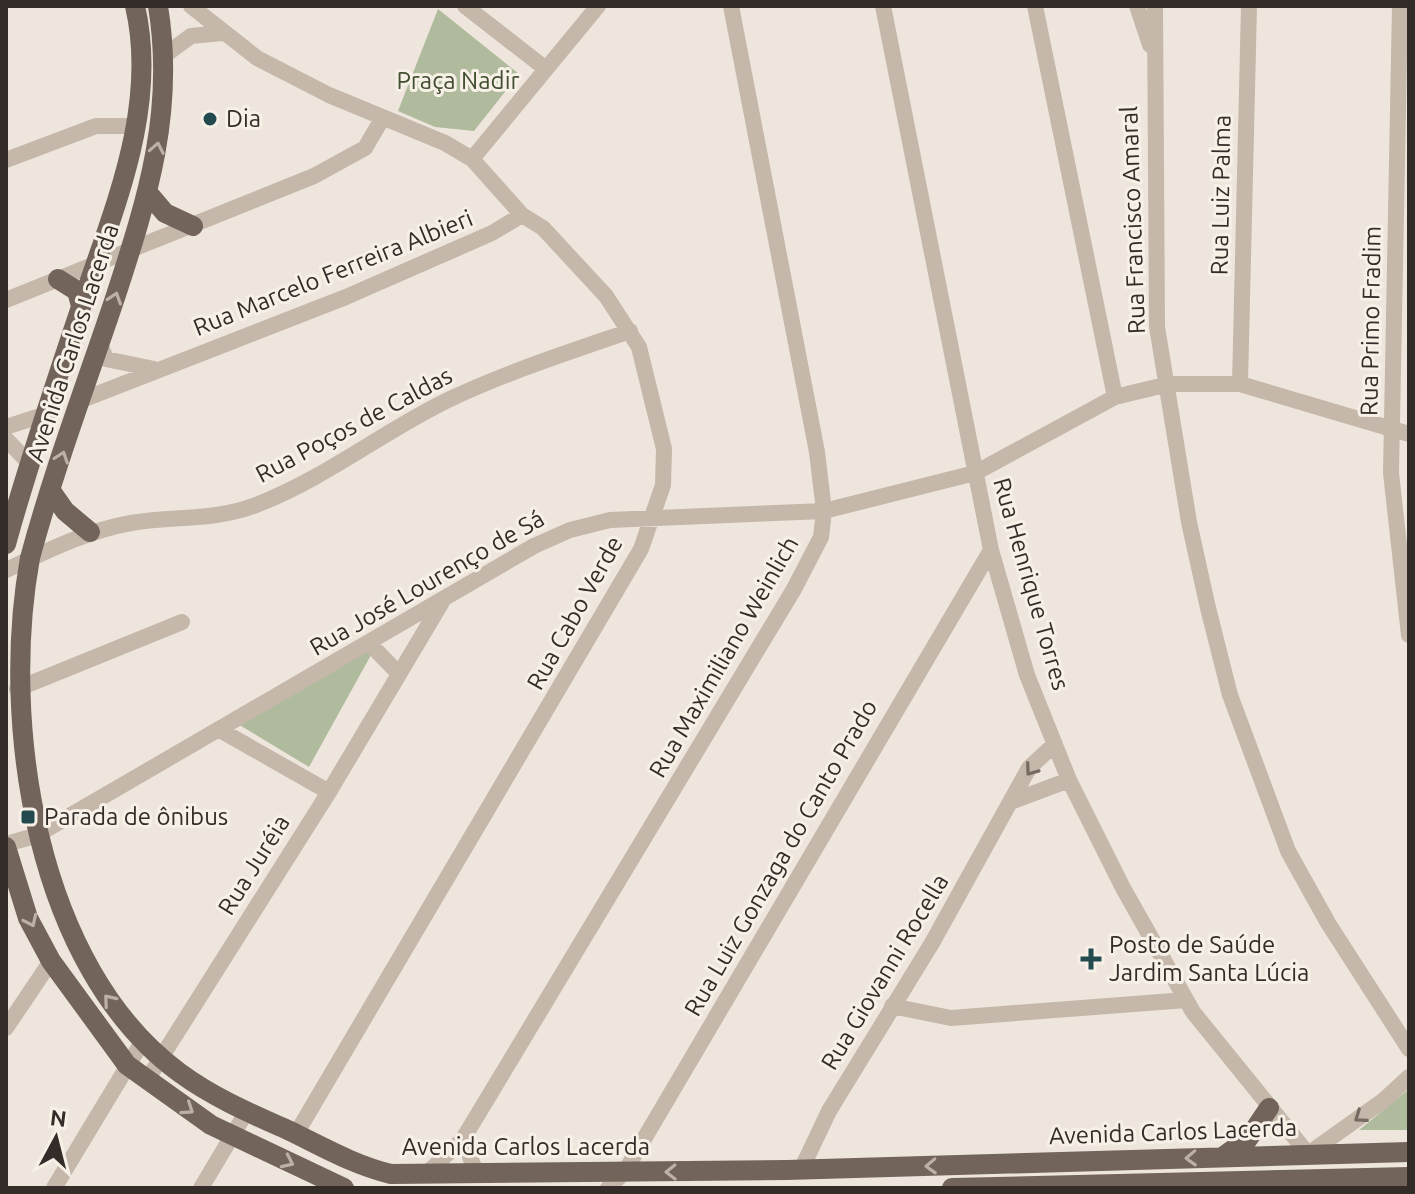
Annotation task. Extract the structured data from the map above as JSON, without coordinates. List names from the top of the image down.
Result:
{
  "streets": {
    "main road": ["Avenida Carlos Lacerda"],
    "street": [
      "Rua Luiz Palma",
      "Rua Francisco Amaral",
      "Rua Marcelo Ferreira Albieri",
      "Rua Primo Fradim",
      "Rua Poços de Caldas",
      "Rua José Lourenço de Sá",
      "Rua Henrique Torres",
      "Rua Cabo Verde",
      "Rua Maximiliano Weinlich",
      "Rua Luiz Gonzaga do Canto Prado",
      "Rua Juréia",
      "Rua Giovanni Rocella"
    ]
  },
  "crossings": [
    ["Rua Luiz Palma", "Rua José Lourenço de Sá"],
    ["Rua Francisco Amaral", "Rua José Lourenço de Sá"],
    ["Rua Marcelo Ferreira Albieri", "Avenida Carlos Lacerda"],
    ["Rua Marcelo Ferreira Albieri", "Rua Cabo Verde"],
    ["Rua Primo Fradim", "Rua José Lourenço de Sá"],
    ["Avenida Carlos Lacerda", "Rua Poços de Caldas"],
    ["Avenida Carlos Lacerda", "Rua José Lourenço de Sá"],
    ["Avenida Carlos Lacerda", "Rua Henrique Torres"],
    ["Avenida Carlos Lacerda", "Rua Cabo Verde"],
    ["Avenida Carlos Lacerda", "Rua Maximiliano Weinlich"],
    ["Avenida Carlos Lacerda", "Rua Luiz Gonzaga do Canto Prado"],
    ["Avenida Carlos Lacerda", "Rua Juréia"],
    ["Avenida Carlos Lacerda", "Rua Giovanni Rocella"],
    ["Rua Poços de Caldas", "Rua Cabo Verde"],
    ["Rua José Lourenço de Sá", "Rua Henrique Torres"],
    ["Rua José Lourenço de Sá", "Rua Cabo Verde"],
    ["Rua José Lourenço de Sá", "Rua Maximiliano Weinlich"],
    ["Rua José Lourenço de Sá", "Rua Juréia"],
    ["Rua Henrique Torres", "Rua Luiz Gonzaga do Canto Prado"],
    ["Rua Henrique Torres", "Rua Giovanni Rocella"]
  ],
  "parks": ["Praça Nadir"],
  "places": {
    "other": ["Dia"],
    "transit": ["Parada de ônibus"],
    "health": ["Posto de Saúde Jardim Santa Lúcia"]
  },
  "north": "top"
}
